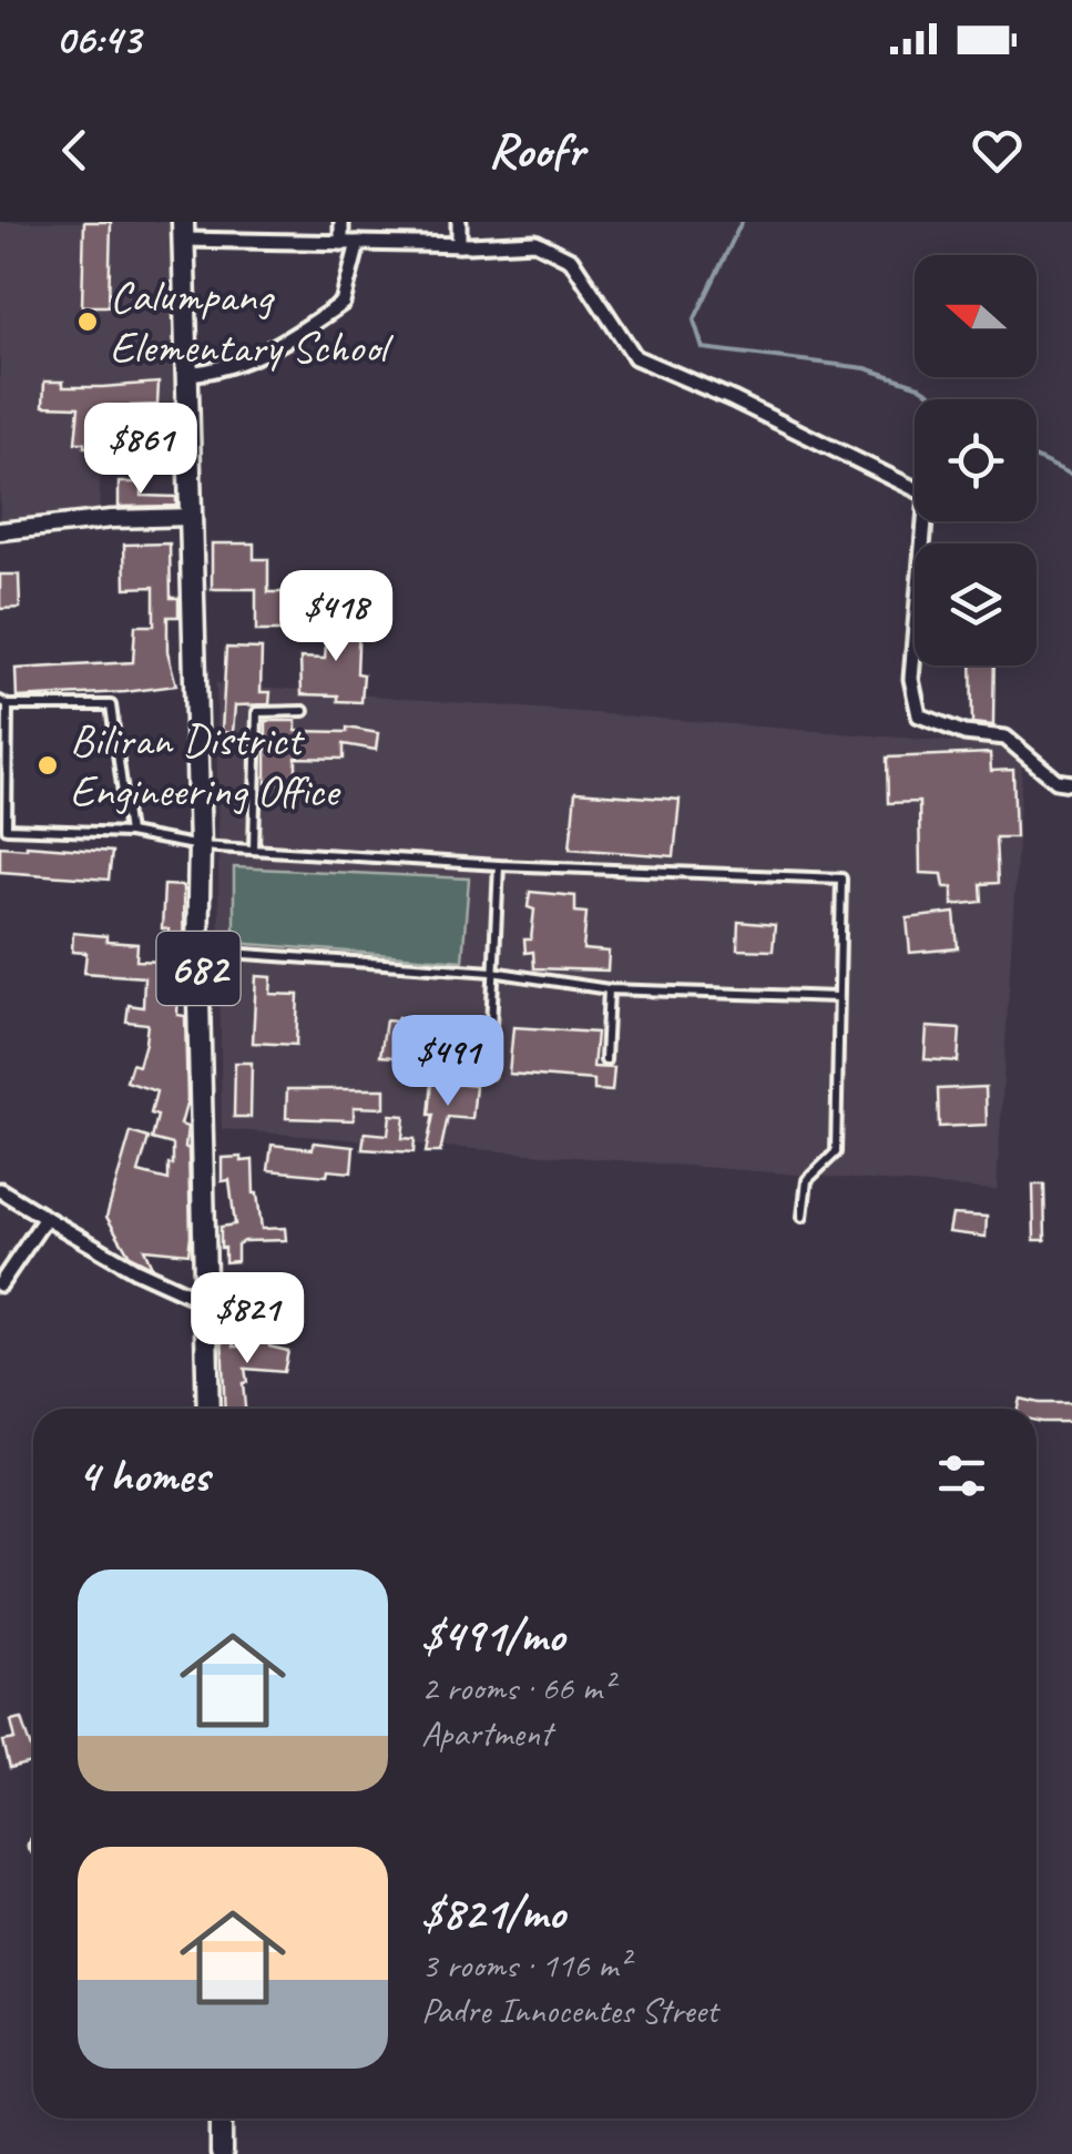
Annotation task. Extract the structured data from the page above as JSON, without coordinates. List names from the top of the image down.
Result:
{
  "streets": {
    "main road": ["682"]
  },
  "places": ["Calumpang Elementary School", "Biliran District Engineering Office"],
  "north": "left",
  "page": {
    "status": "06:43",
    "header": "Roofr",
    "price": [
      "$861",
      "$418",
      "$491",
      "$821"
    ],
    "heading": "4 homes",
    "list": [
      {
        "name": "$491/mo",
        "note": "2 rooms · 66 m² · Apartment"
      },
      {
        "name": "$821/mo",
        "note": "3 rooms · 116 m² · Padre Innocentes Street"
      }
    ]
  }
}
